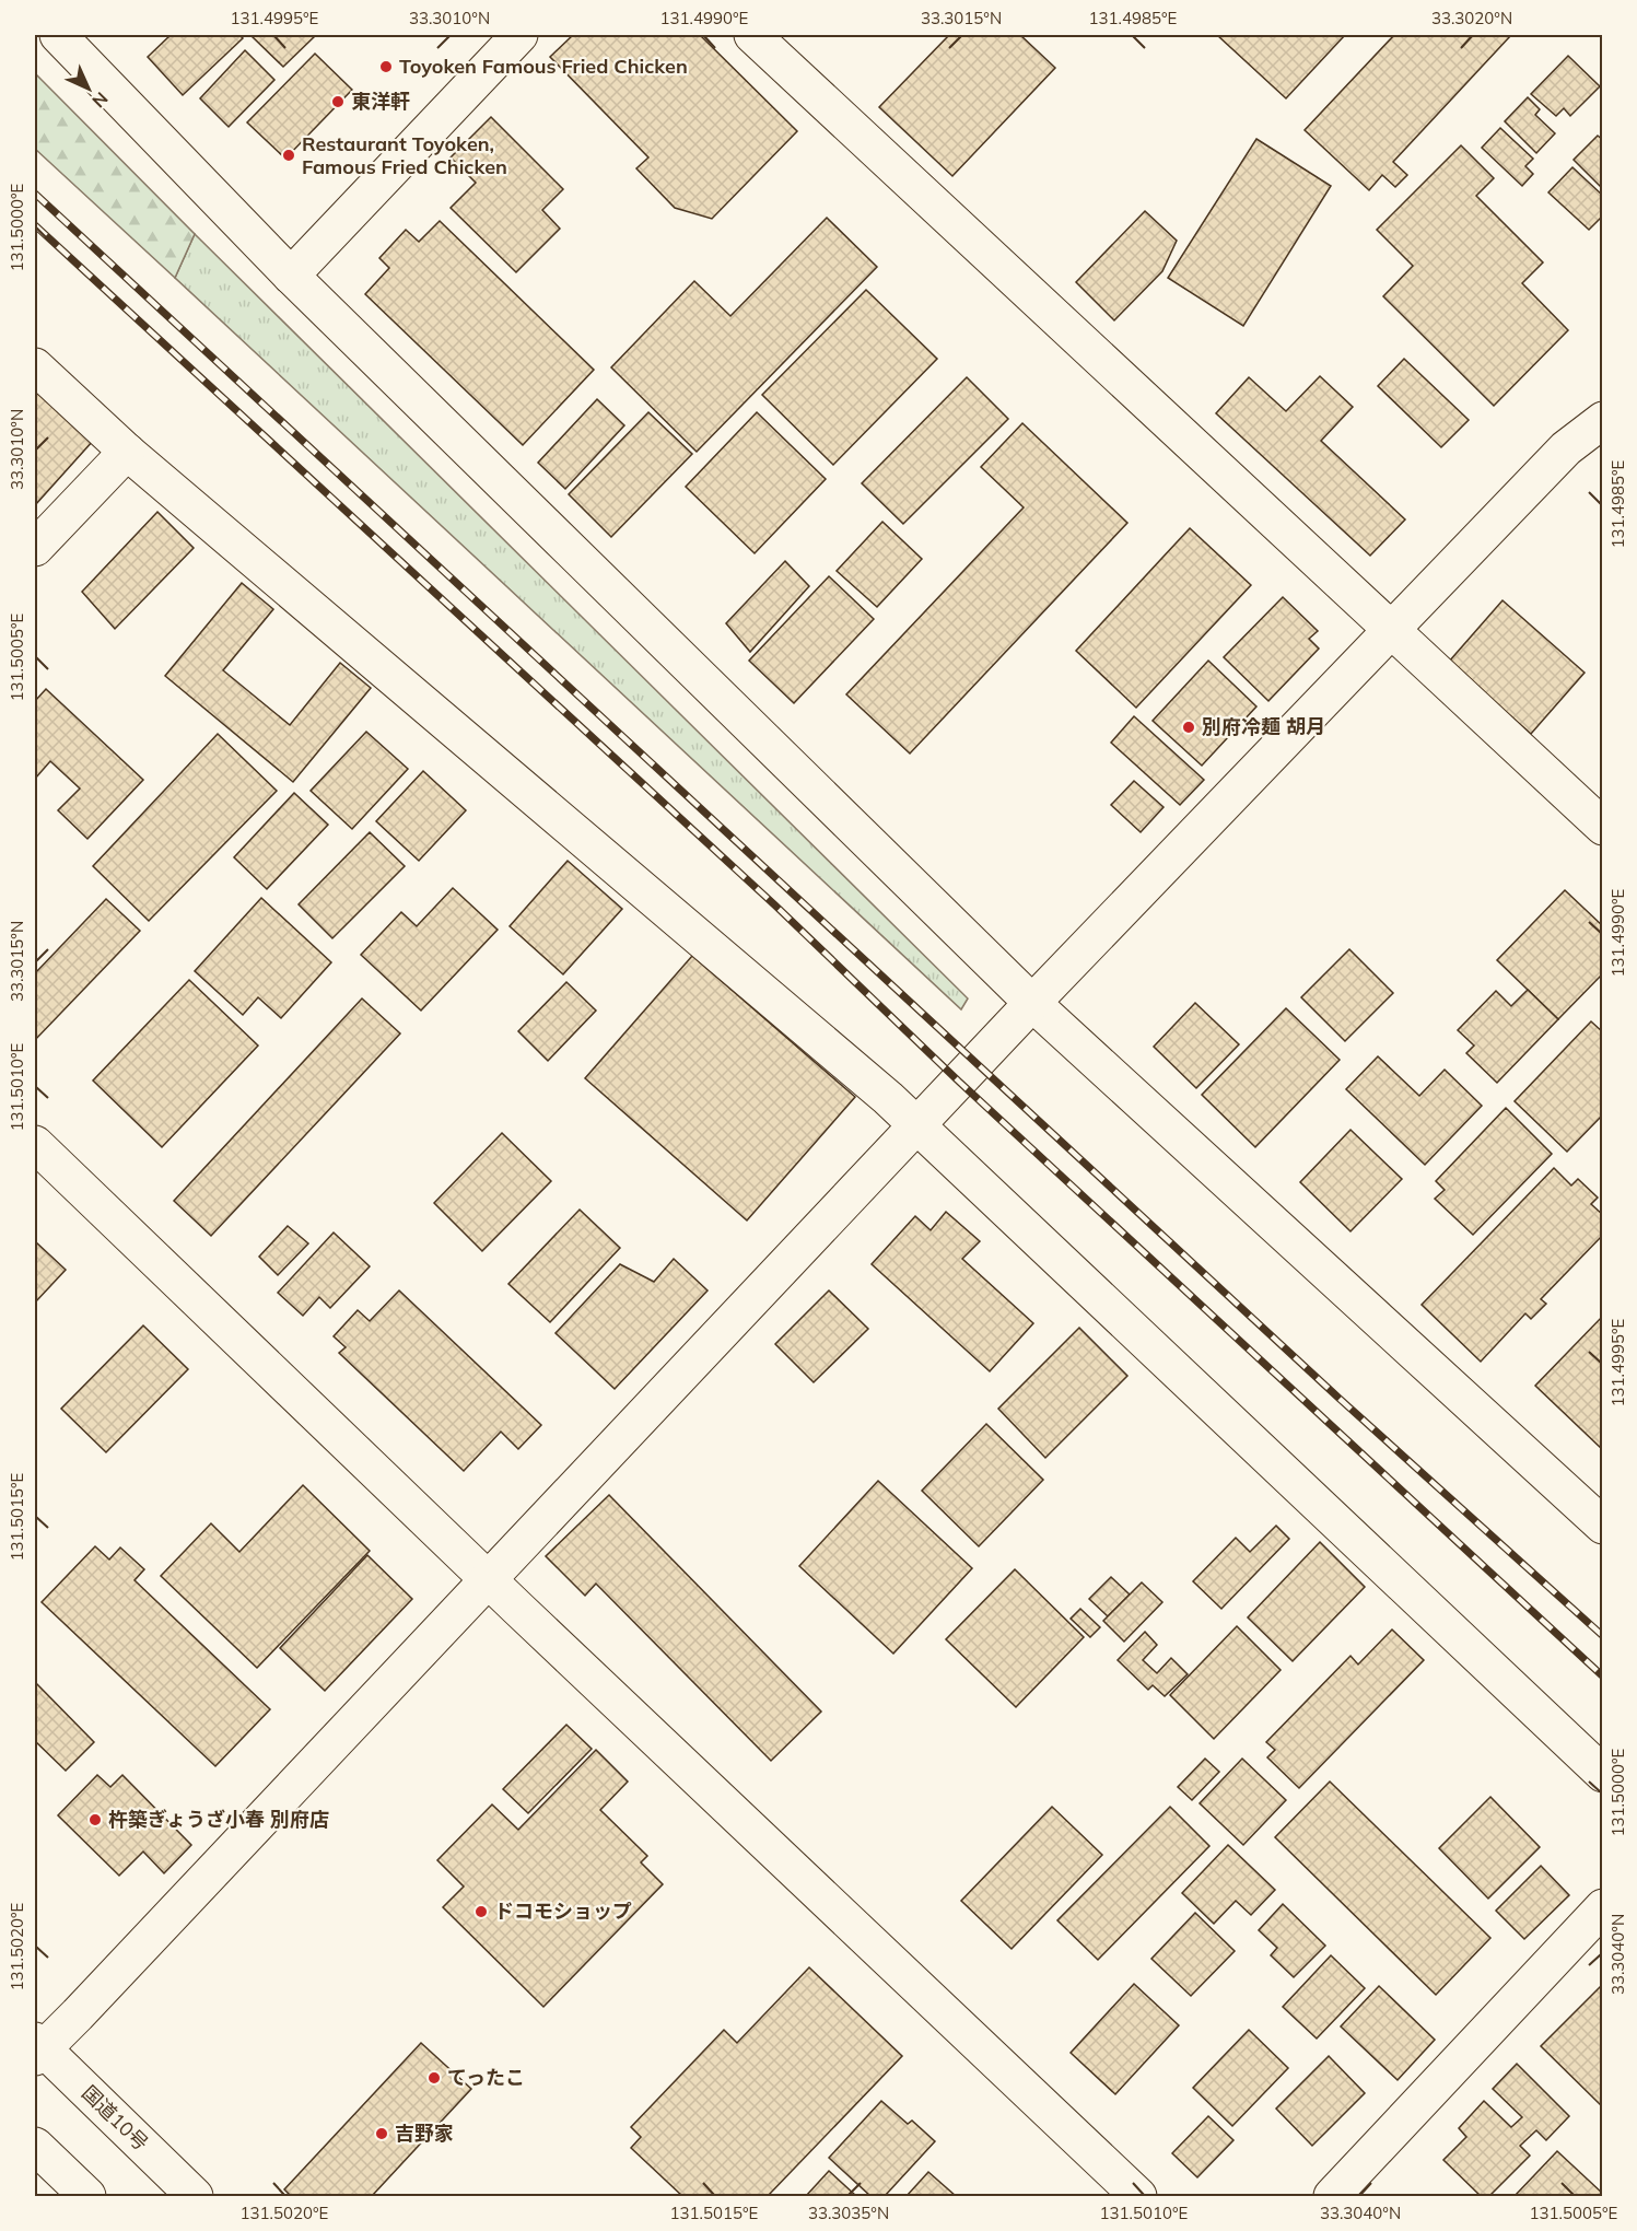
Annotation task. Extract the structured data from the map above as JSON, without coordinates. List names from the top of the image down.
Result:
{
  "streets": {
    "main road": ["国道10号"]
  },
  "places": [
    "Toyoken Famous Fried Chicken",
    "東洋軒",
    "Restaurant Toyoken, Famous Fried Chicken",
    "別府冷麺 胡月",
    "杵築ぎょうざ小春 別府店",
    "ドコモショップ",
    "てったこ",
    "吉野家"
  ],
  "north": "bottom right",
  "coordinates": [
    "131.4995°E",
    "33.3010°N",
    "131.4990°E",
    "33.3015°N",
    "131.4985°E",
    "33.3020°N",
    "131.5000°E",
    "131.5005°E",
    "131.5010°E",
    "131.5015°E",
    "131.5020°E",
    "33.3040°N",
    "33.3035°N"
  ]
}
